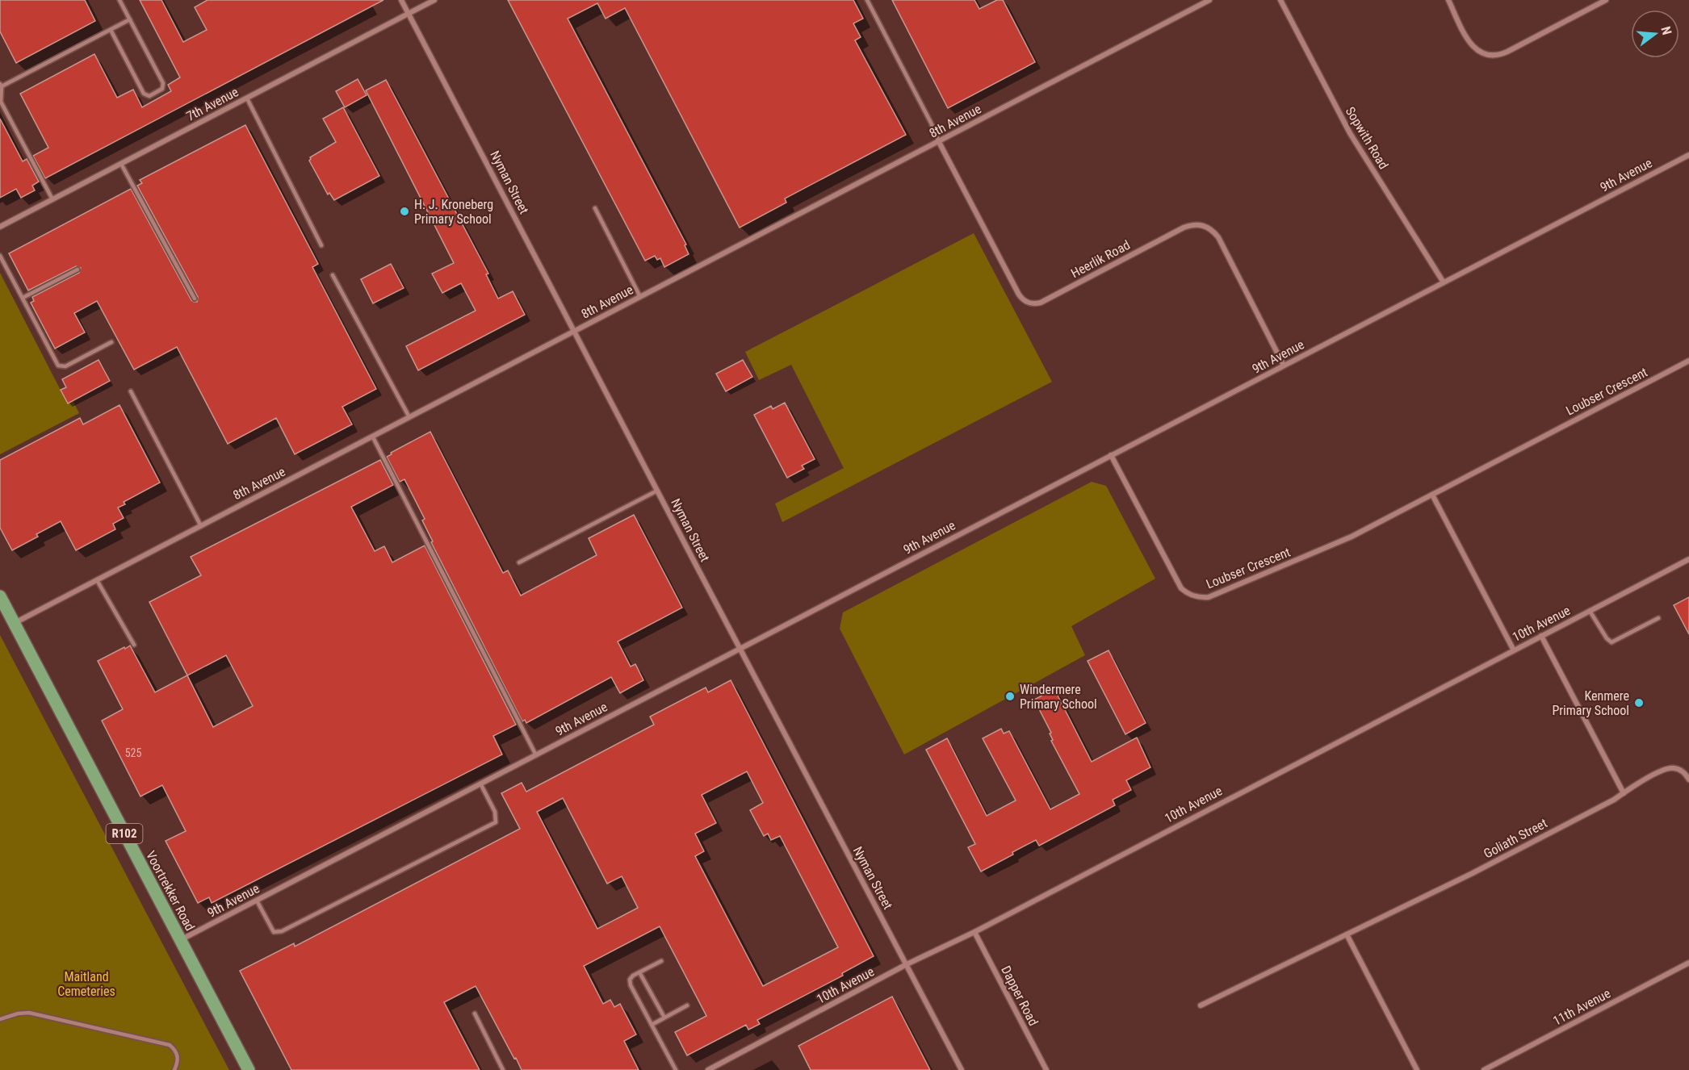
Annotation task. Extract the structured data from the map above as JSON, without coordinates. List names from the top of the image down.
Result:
{
  "streets": {
    "main road": ["R102", "Voortrekker Road"],
    "street": [
      "7th Avenue",
      "8th Avenue",
      "Sopwith Road",
      "9th Avenue",
      "Nyman Street",
      "Heerlik Road",
      "Loubser Crescent",
      "10th Avenue",
      "Goliath Street",
      "Dapper Road",
      "11th Avenue"
    ]
  },
  "crossings": [
    ["7th Avenue", "Nyman Street"],
    ["8th Avenue", "Nyman Street"],
    ["8th Avenue", "Heerlik Road"],
    ["8th Avenue", "Voortrekker Road"],
    ["Sopwith Road", "9th Avenue"],
    ["9th Avenue", "Nyman Street"],
    ["9th Avenue", "Heerlik Road"],
    ["9th Avenue", "Loubser Crescent"],
    ["9th Avenue", "Voortrekker Road"],
    ["Nyman Street", "10th Avenue"],
    ["10th Avenue", "Dapper Road"]
  ],
  "parks": ["Maitland Cemeteries"],
  "places": ["H. J. Kroneberg Primary School", "Windermere Primary School", "Kenmere Primary School"],
  "house_numbers": ["525"],
  "north": "right"
}
